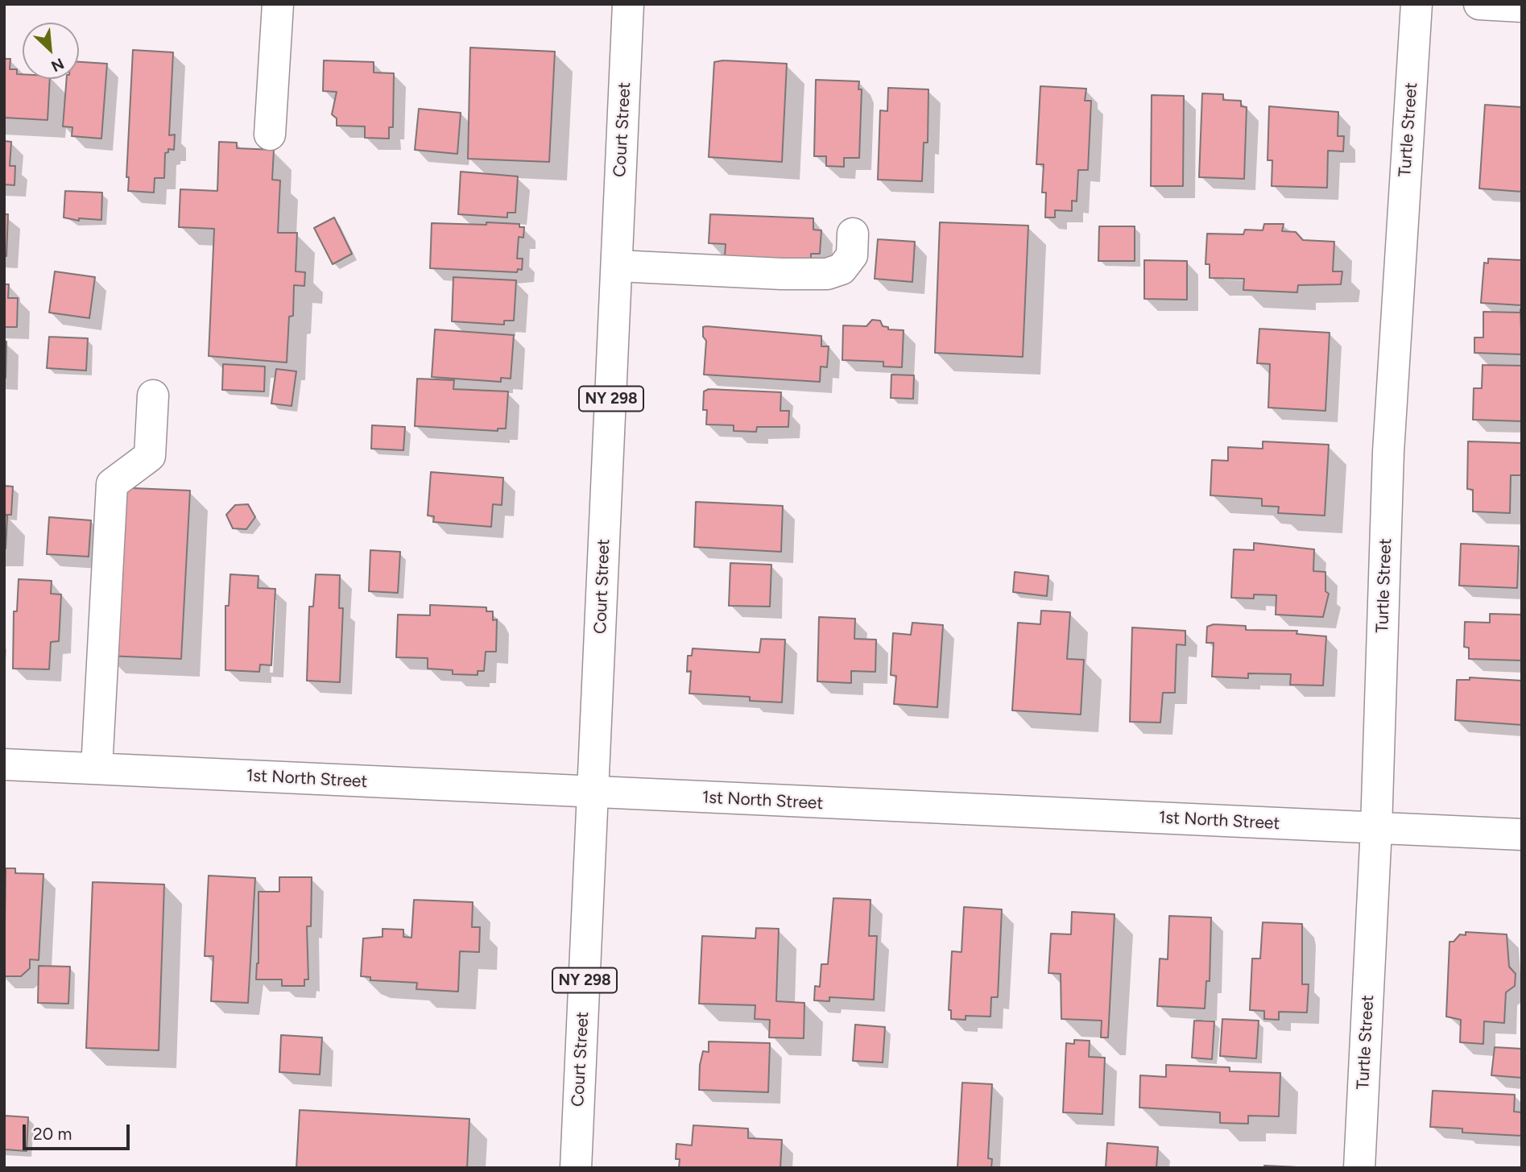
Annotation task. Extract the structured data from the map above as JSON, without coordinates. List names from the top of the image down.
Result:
{
  "streets": {
    "street": [
      "Court Street",
      "Turtle Street",
      "NY 298",
      "1st North Street"
    ]
  },
  "crossings": [
    ["Court Street", "1st North Street"],
    ["Turtle Street", "1st North Street"]
  ],
  "scale_bar": "20 m",
  "north": "bottom right"
}
